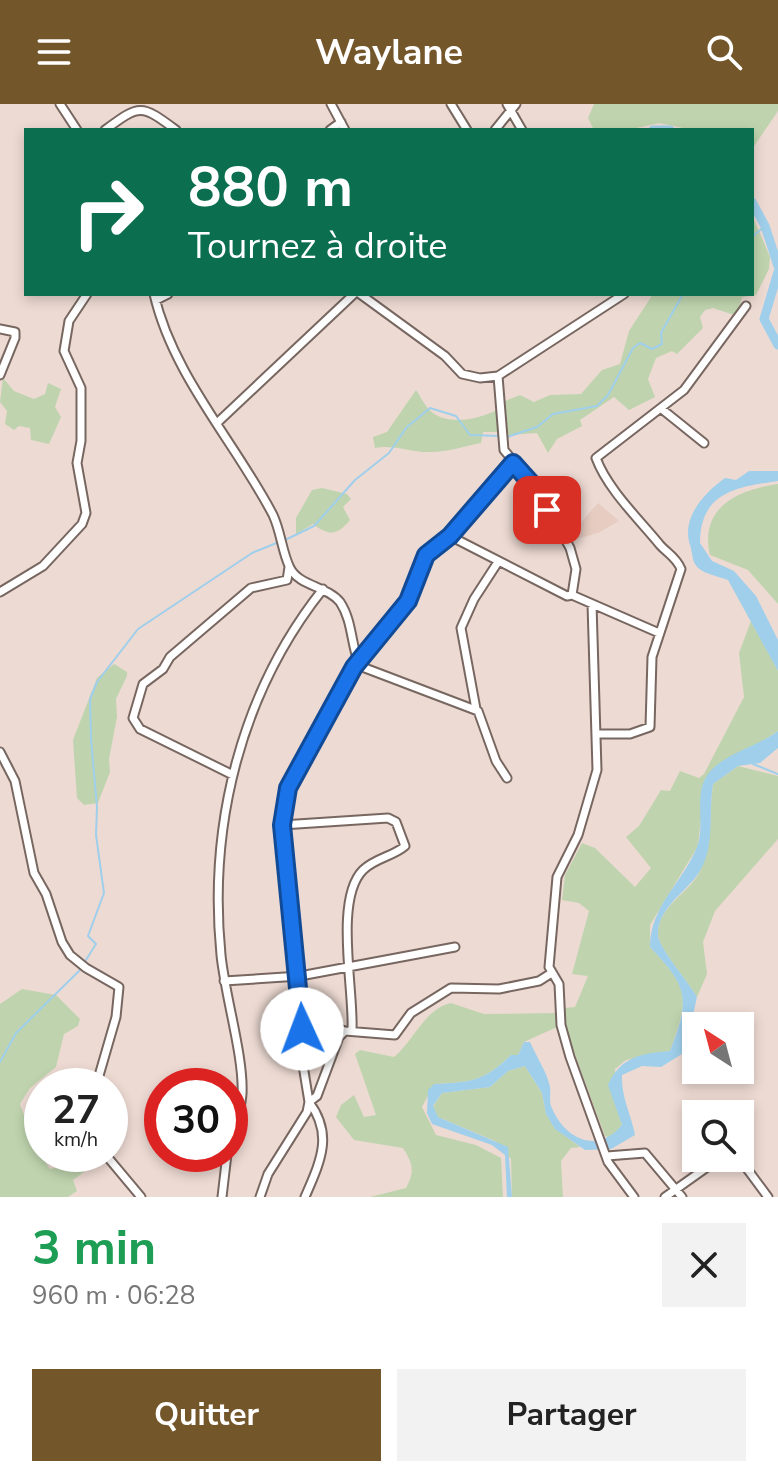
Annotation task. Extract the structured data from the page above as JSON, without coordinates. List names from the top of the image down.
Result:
{
  "north": "top left",
  "page": {
    "header": "Waylane",
    "turn": ["880 m", "Tournez à droite"],
    "speed": "27 km/h",
    "limit": "30",
    "heading": ["3 min", "960 m · 06:28"],
    "buttons": ["Quitter", "Partager"]
  }
}
